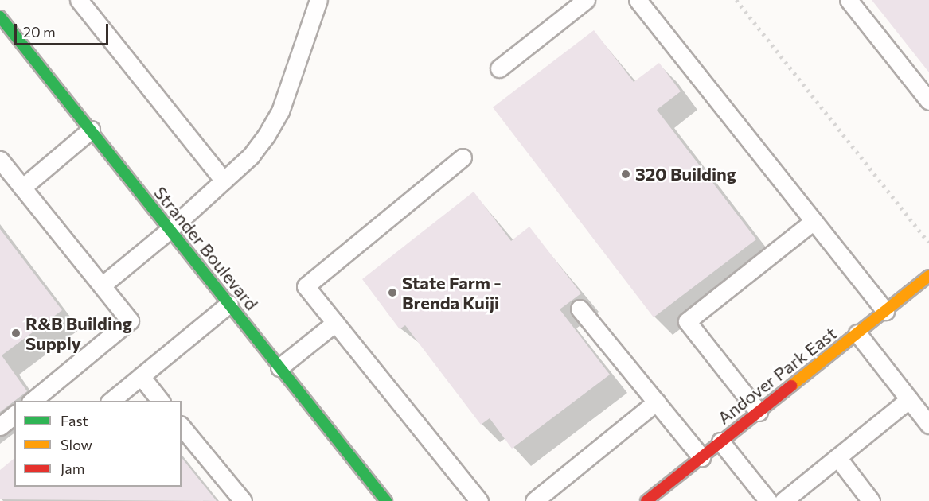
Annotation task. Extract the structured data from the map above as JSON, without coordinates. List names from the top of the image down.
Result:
{
  "streets": {
    "main road": ["Strander Boulevard", "Andover Park East"]
  },
  "places": ["320 Building", "State Farm - Brenda Kuiji", "R&B Building Supply"],
  "legend": ["Fast", "Slow", "Jam"],
  "scale_bar": "20 m"
}
